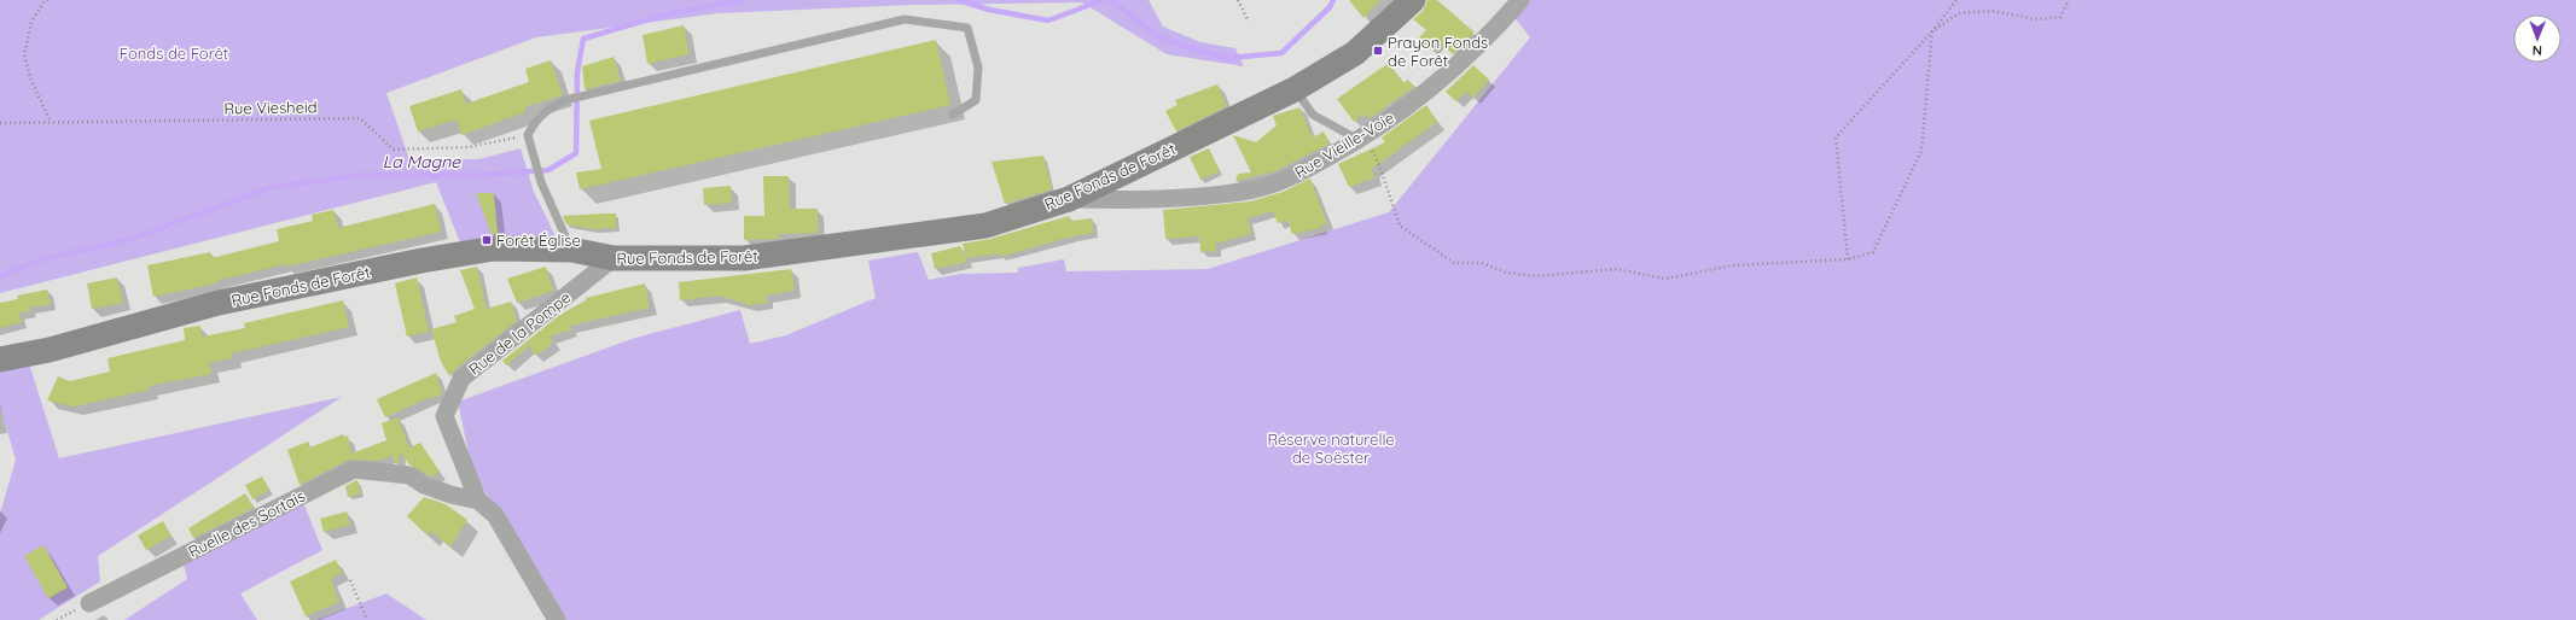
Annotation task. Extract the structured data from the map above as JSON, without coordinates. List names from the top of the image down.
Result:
{
  "streets": {
    "main road": ["Rue Fonds de Forêt"],
    "street": ["Rue Vieille-Voie", "Rue de la Pompe", "Ruelle des Sortais"],
    "path": ["Rue Viesheid"]
  },
  "crossings": [
    ["Rue Vieille-Voie", "Rue Fonds de Forêt"],
    ["Rue Fonds de Forêt", "Rue de la Pompe"],
    ["Rue de la Pompe", "Ruelle des Sortais"]
  ],
  "water": ["La Magne"],
  "parks": ["Fonds de Forêt", "Réserve naturelle de Soëster"],
  "places": {
    "transit": ["Prayon Fonds de Forêt", "Forêt Église"]
  },
  "north": "bottom"
}
